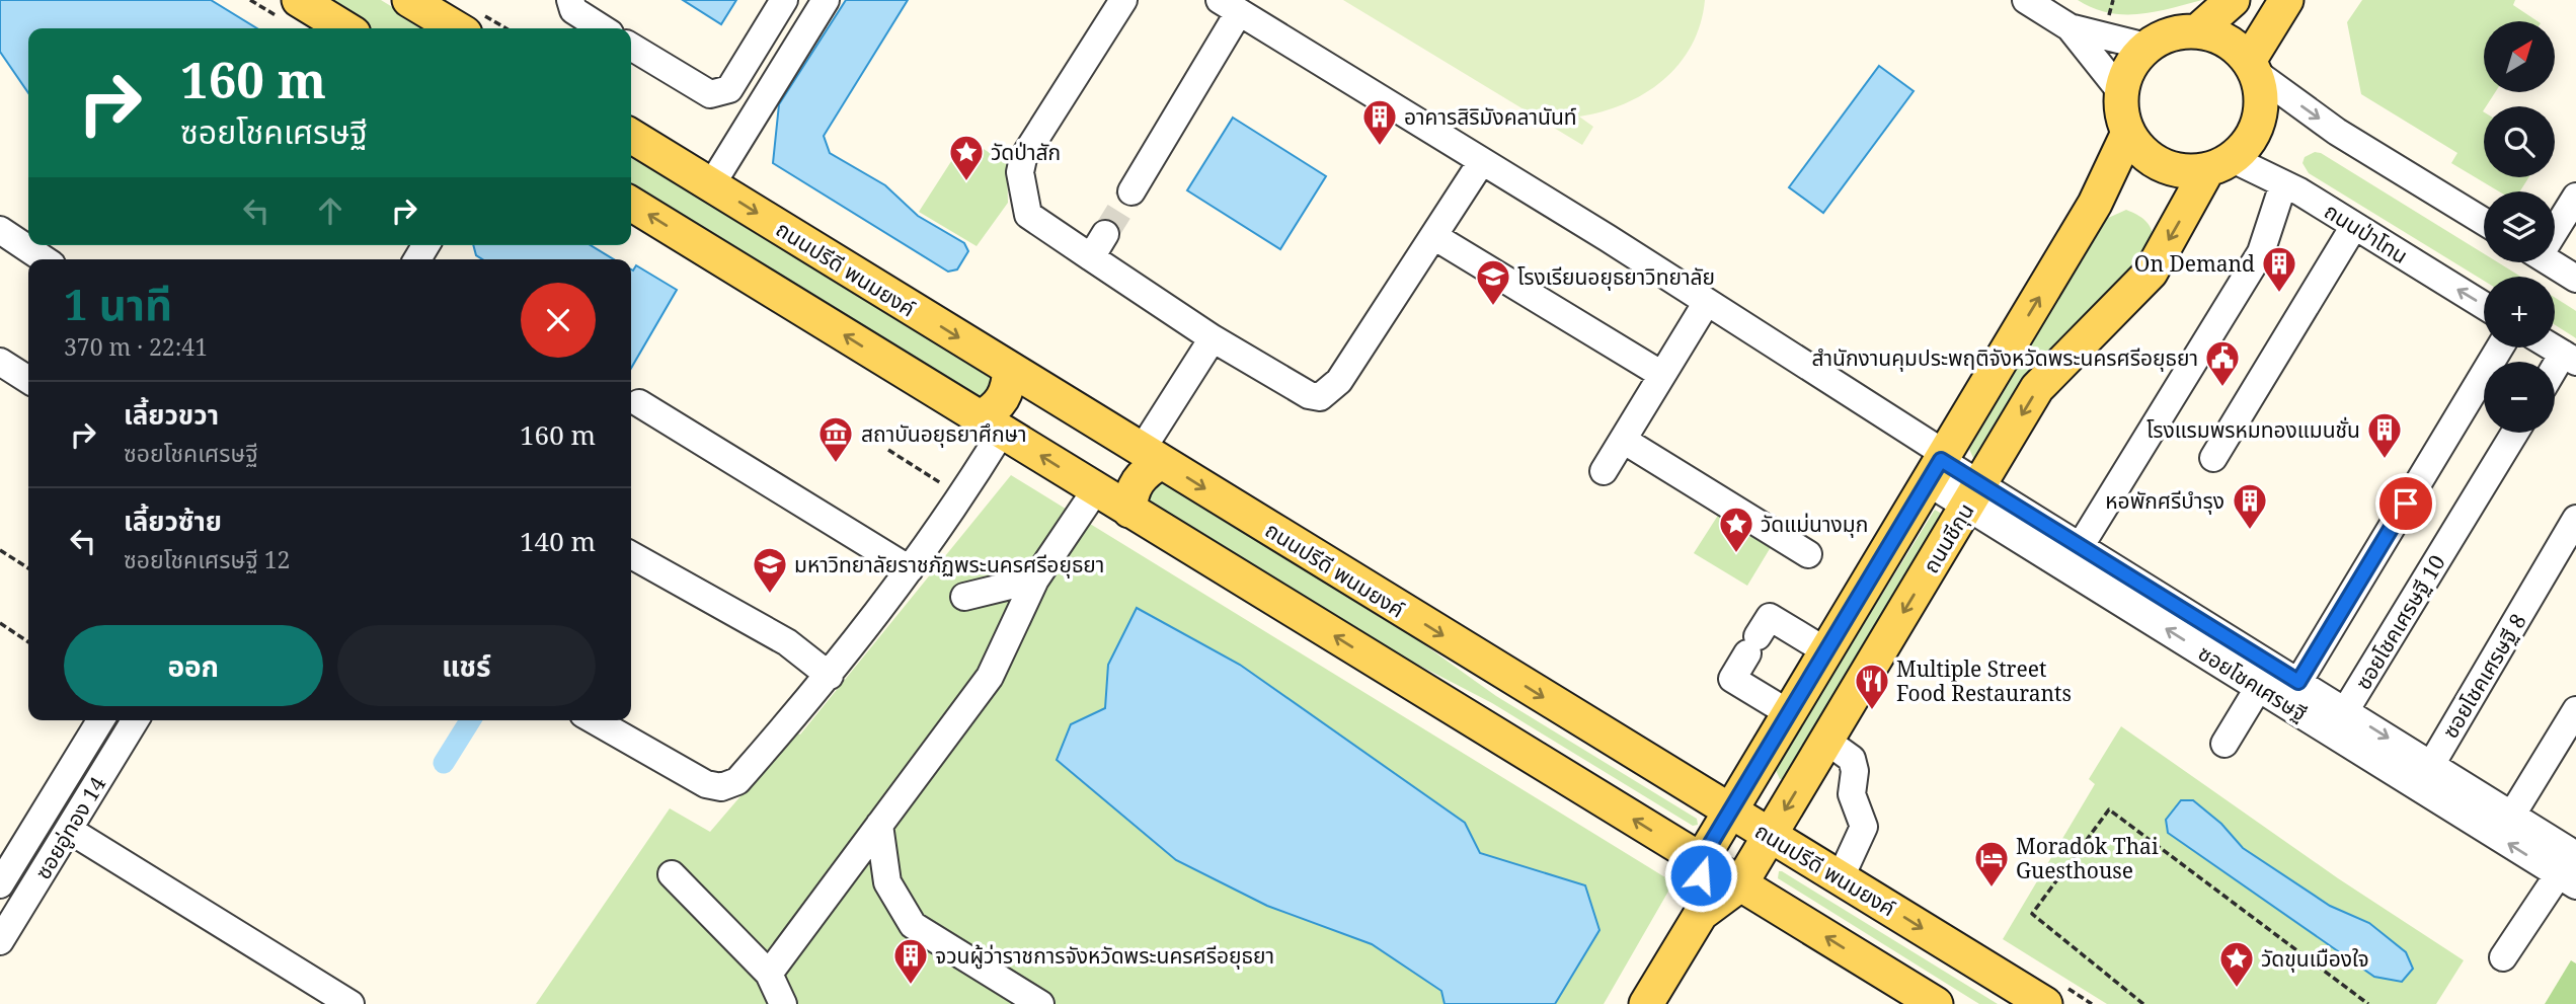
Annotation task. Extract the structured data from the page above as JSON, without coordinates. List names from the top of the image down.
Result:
{
  "streets": {
    "main road": ["ถนนปรีดี พนมยงค์", "ถนนชีกุน"],
    "street": [
      "ถนนป่าโทน",
      "ซอยโชคเศรษฐี 10",
      "ซอยโชคเศรษฐี 8",
      "ซอยโชคเศรษฐี",
      "ซอยอู่ทอง 14"
    ]
  },
  "crossings": [
    ["ถนนป่าโทน", "ถนนชีกุน"],
    ["ถนนปรีดี พนมยงค์", "ถนนชีกุน"],
    ["ถนนชีกุน", "ซอยโชคเศรษฐี"],
    ["ซอยโชคเศรษฐี 10", "ซอยโชคเศรษฐี"],
    ["ซอยโชคเศรษฐี 8", "ซอยโชคเศรษฐี"]
  ],
  "places": {
    "building": [
      "อาคารสิริมังคลานันท์",
      "On Demand",
      "โรงแรมพรหมทองแมนชั่น",
      "หอพักศรีบำรุง",
      "จวนผู้ว่าราชการจังหวัดพระนครศรีอยุธยา"
    ],
    "place": ["วัดป่าสัก", "วัดแม่นางมุก", "วัดขุนเมืองใจ"],
    "school or university": ["โรงเรียนอยุธยาวิทยาลัย", "มหาวิทยาลัยราชภัฏพระนครศรีอยุธยา"],
    "public building": ["สำนักงานคุมประพฤติจังหวัดพระนครศรีอยุธยา"],
    "museum": ["สถาบันอยุธยาศึกษา"],
    "restaurant": ["Multiple Street Food Restaurants"],
    "hotel": ["Moradok Thai Guesthouse"]
  },
  "north": "top right",
  "page": {
    "map_buttons": ["+", "−"],
    "turn": ["160 m", "ซอยโชคเศรษฐี"],
    "heading": ["1 นาที", "370 m · 22:41"],
    "list": [
      {
        "name": "เลี้ยวขวา",
        "note": "ซอยโชคเศรษฐี",
        "value": "160 m"
      },
      {
        "name": "เลี้ยวซ้าย",
        "note": "ซอยโชคเศรษฐี 12",
        "value": "140 m"
      }
    ],
    "buttons": ["ออก", "แชร์"]
  }
}
